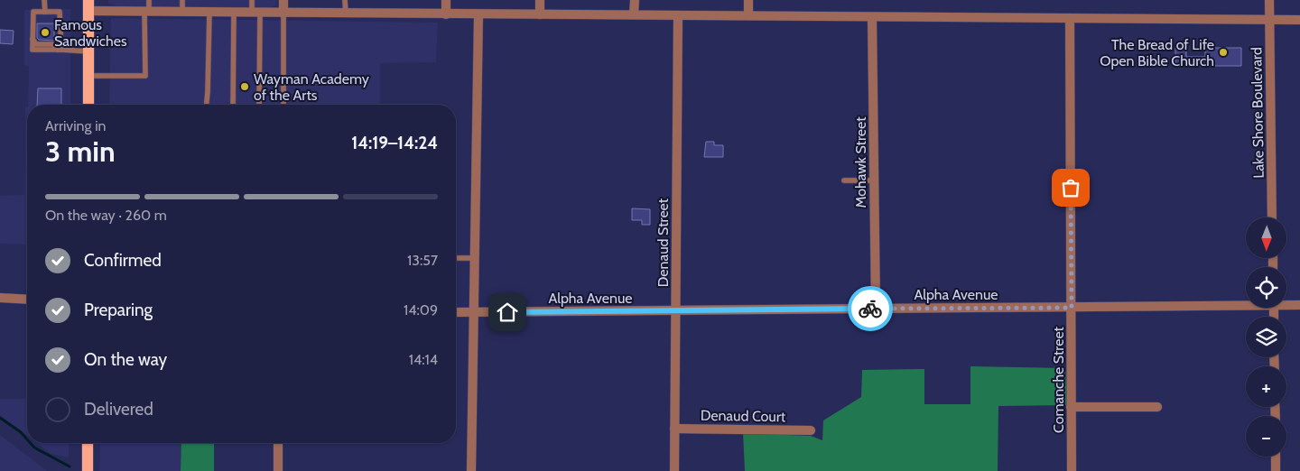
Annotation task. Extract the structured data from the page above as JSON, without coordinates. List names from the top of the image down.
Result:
{
  "streets": {
    "street": [
      "Lake Shore Boulevard",
      "Mohawk Street",
      "Denaud Street",
      "Alpha Avenue",
      "Comanche Street",
      "Denaud Court"
    ]
  },
  "crossings": [
    ["Mohawk Street", "Alpha Avenue"],
    ["Denaud Street", "Alpha Avenue"],
    ["Denaud Street", "Denaud Court"],
    ["Alpha Avenue", "Comanche Street"]
  ],
  "places": ["Famous Sandwiches", "The Bread of Life Open Bible Church", "Wayman Academy of the Arts"],
  "north": "bottom",
  "page": {
    "heading": ["3 min", "Arriving in", "14:19–14:24"],
    "bar": "On the way · 260 m",
    "map_buttons": ["+", "−"],
    "list": [
      ["Confirmed", "13:57"],
      ["Preparing", "14:09"],
      ["On the way", "14:14"],
      "Delivered"
    ]
  }
}
